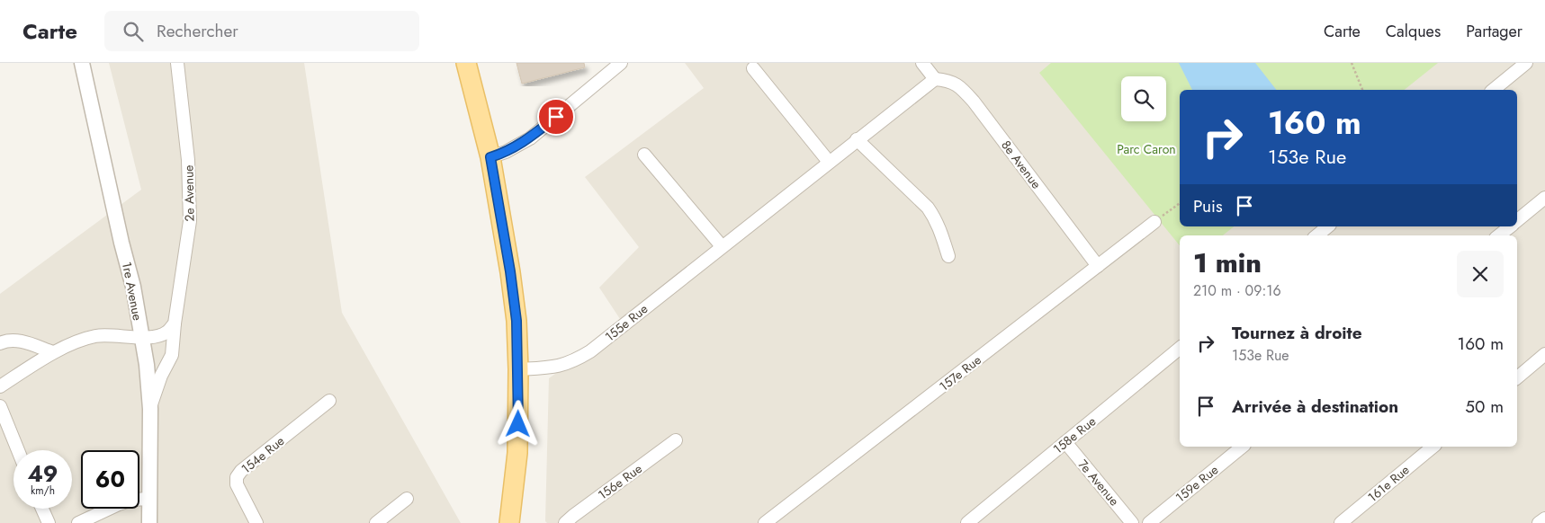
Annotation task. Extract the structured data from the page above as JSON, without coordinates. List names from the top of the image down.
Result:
{
  "streets": {
    "street": [
      "8e Avenue",
      "2e Avenue",
      "1re Avenue",
      "155e Rue",
      "157e Rue",
      "158e Rue",
      "154e Rue",
      "156e Rue",
      "7e Avenue",
      "159e Rue",
      "161e Rue"
    ]
  },
  "crossings": [
    ["8e Avenue", "155e Rue"],
    ["8e Avenue", "157e Rue"],
    ["2e Avenue", "1re Avenue"],
    ["158e Rue", "7e Avenue"]
  ],
  "parks": ["Parc Caron"],
  "page": {
    "header": "Carte",
    "search": "Rechercher",
    "nav": ["Carte", "Calques", "Partager"],
    "turn": ["160 m", "153e Rue"],
    "then": "Puis",
    "heading": ["1 min", "210 m · 09:16"],
    "list": [
      {
        "name": "Tournez à droite",
        "note": "153e Rue",
        "value": "160 m"
      },
      {
        "name": "Arrivée à destination",
        "value": "50 m"
      }
    ],
    "speed": "49 km/h",
    "limit": "60"
  }
}
